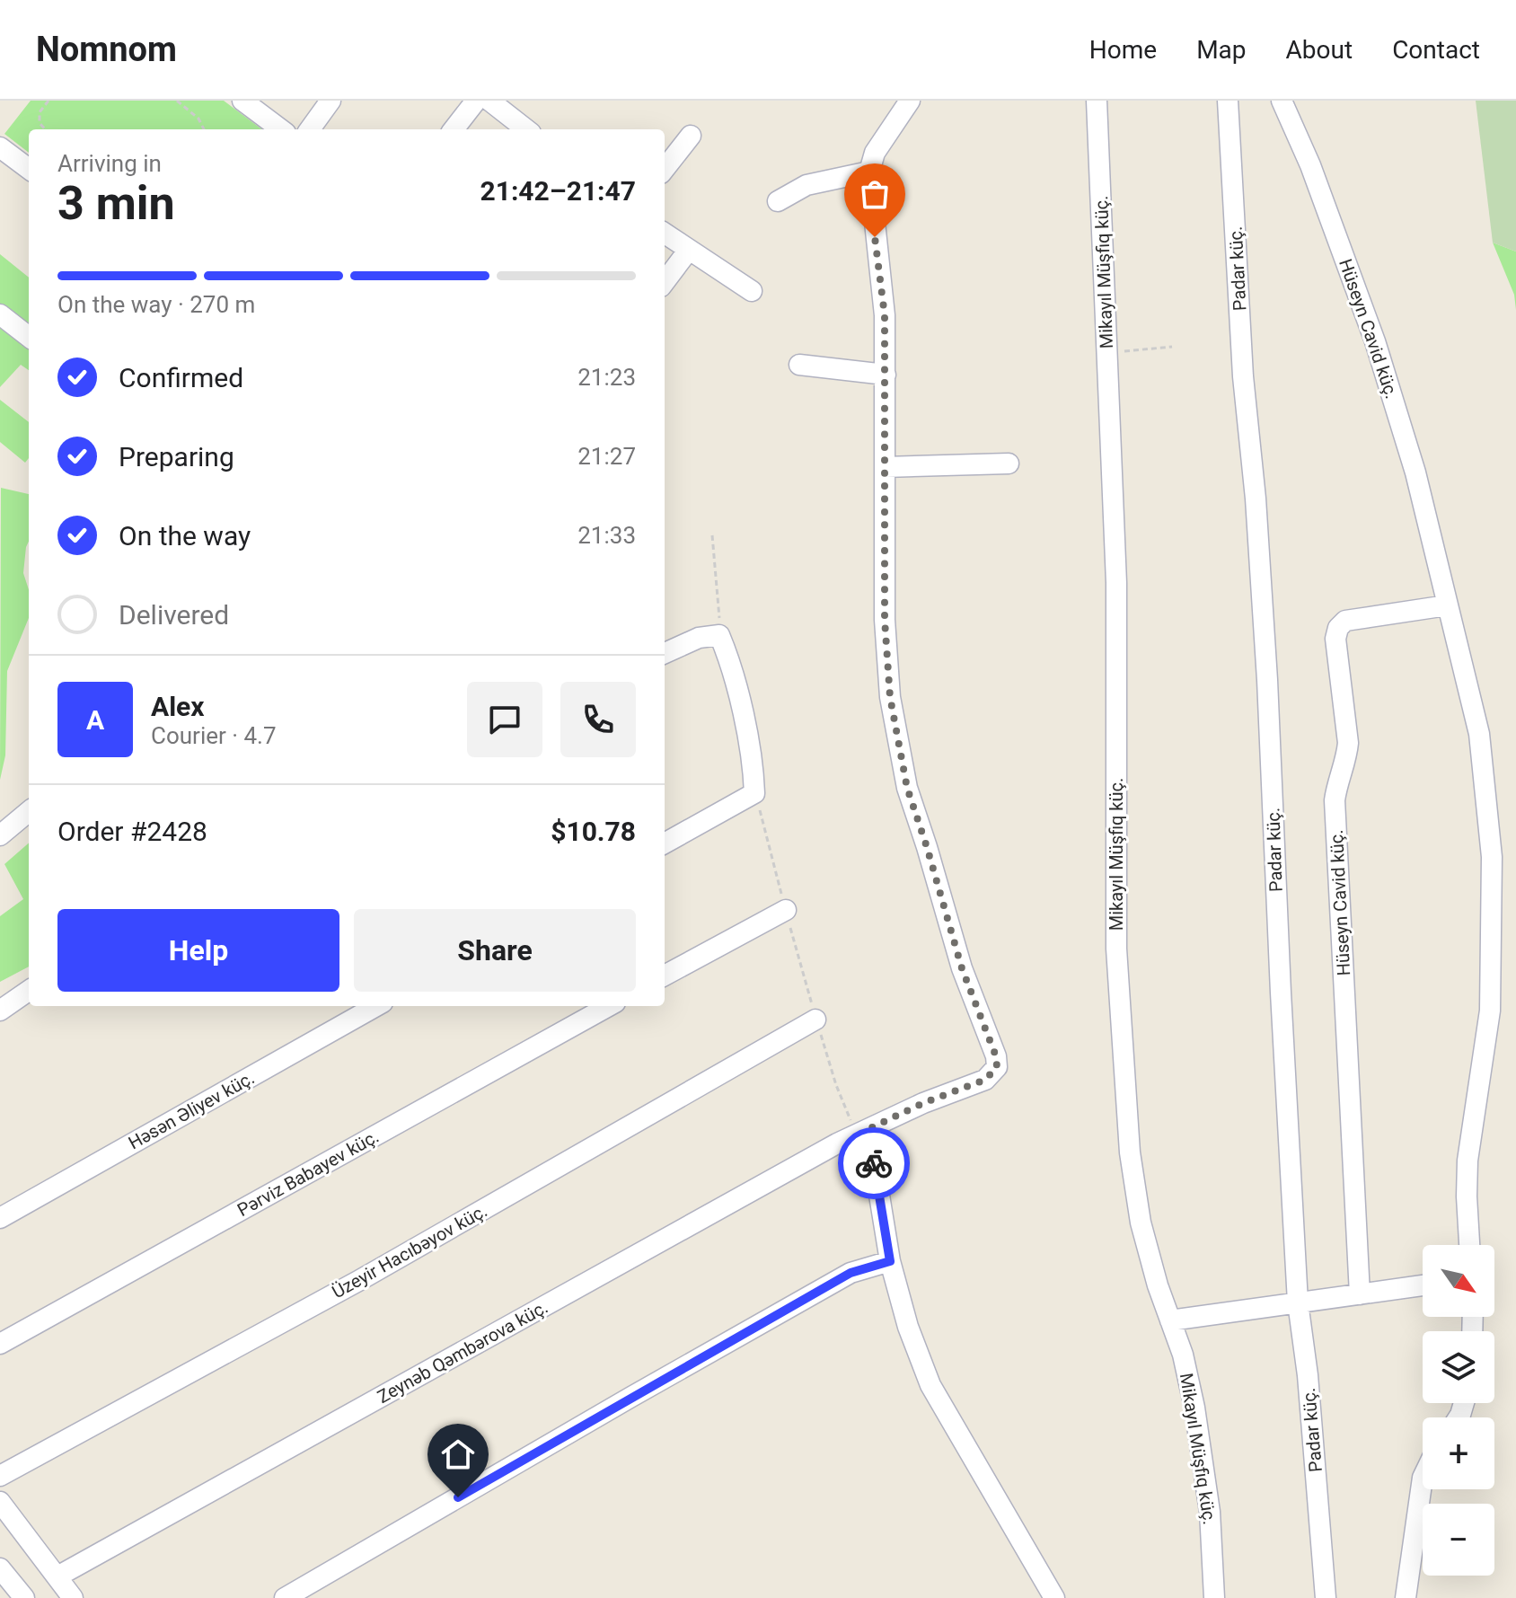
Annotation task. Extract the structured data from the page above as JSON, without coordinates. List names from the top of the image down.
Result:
{
  "streets": {
    "street": [
      "Padar küç.",
      "Mikayıl Müşfiq küç.",
      "Hüseyn Cavid küç.",
      "Həsən Əliyev küç.",
      "Pərviz Babayev küç.",
      "Üzeyir Hacıbəyov küç.",
      "Zeynəb Qəmbərova küç."
    ]
  },
  "north": "bottom right",
  "page": {
    "header": "Nomnom",
    "nav": [
      "Home",
      "Map",
      "About",
      "Contact"
    ],
    "heading": ["3 min", "Arriving in", "21:42–21:47"],
    "panel": [
      "Alex",
      "Courier · 4.7",
      "Order #2428",
      "$10.78"
    ],
    "bar": "On the way · 270 m",
    "list": [
      ["Confirmed", "21:23"],
      ["Preparing", "21:27"],
      ["On the way", "21:33"],
      "Delivered"
    ],
    "round": "A",
    "buttons": ["Help", "Share"],
    "map_buttons": ["+", "−"]
  }
}
